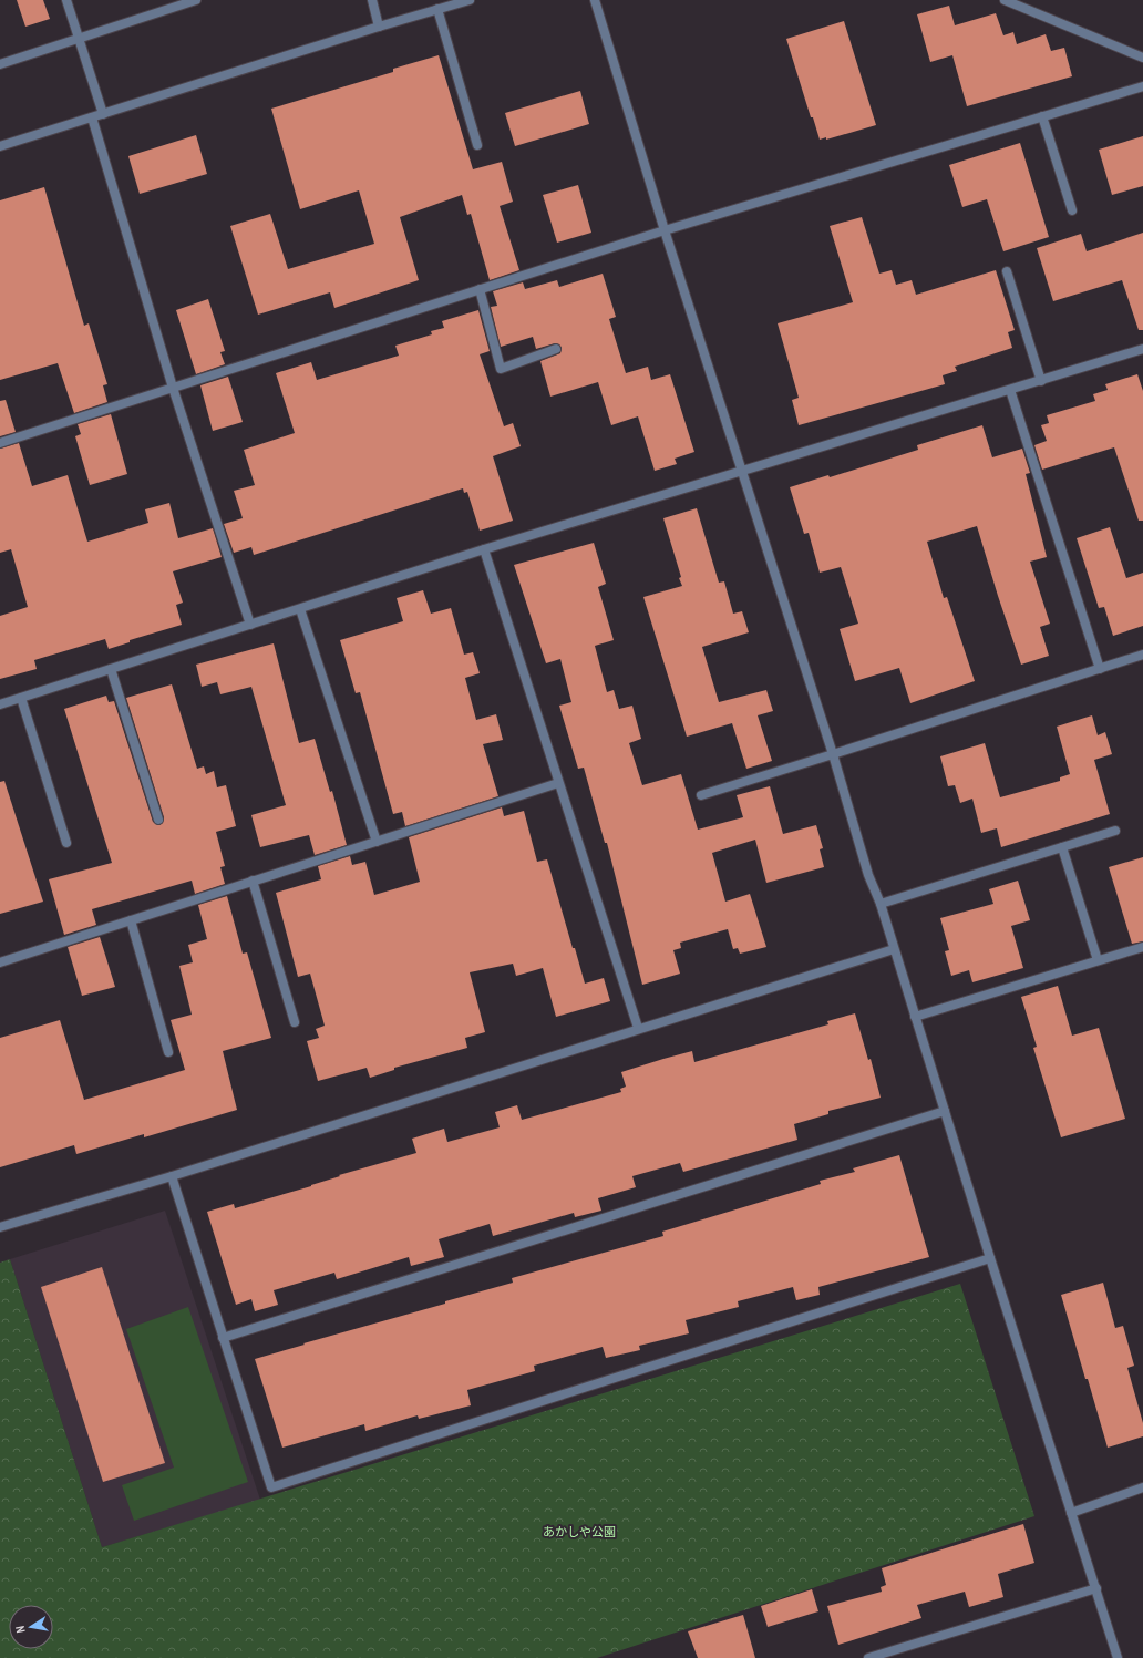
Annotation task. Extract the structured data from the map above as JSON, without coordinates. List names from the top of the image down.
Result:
{
  "parks": ["あかしや公園"],
  "north": "left"
}
